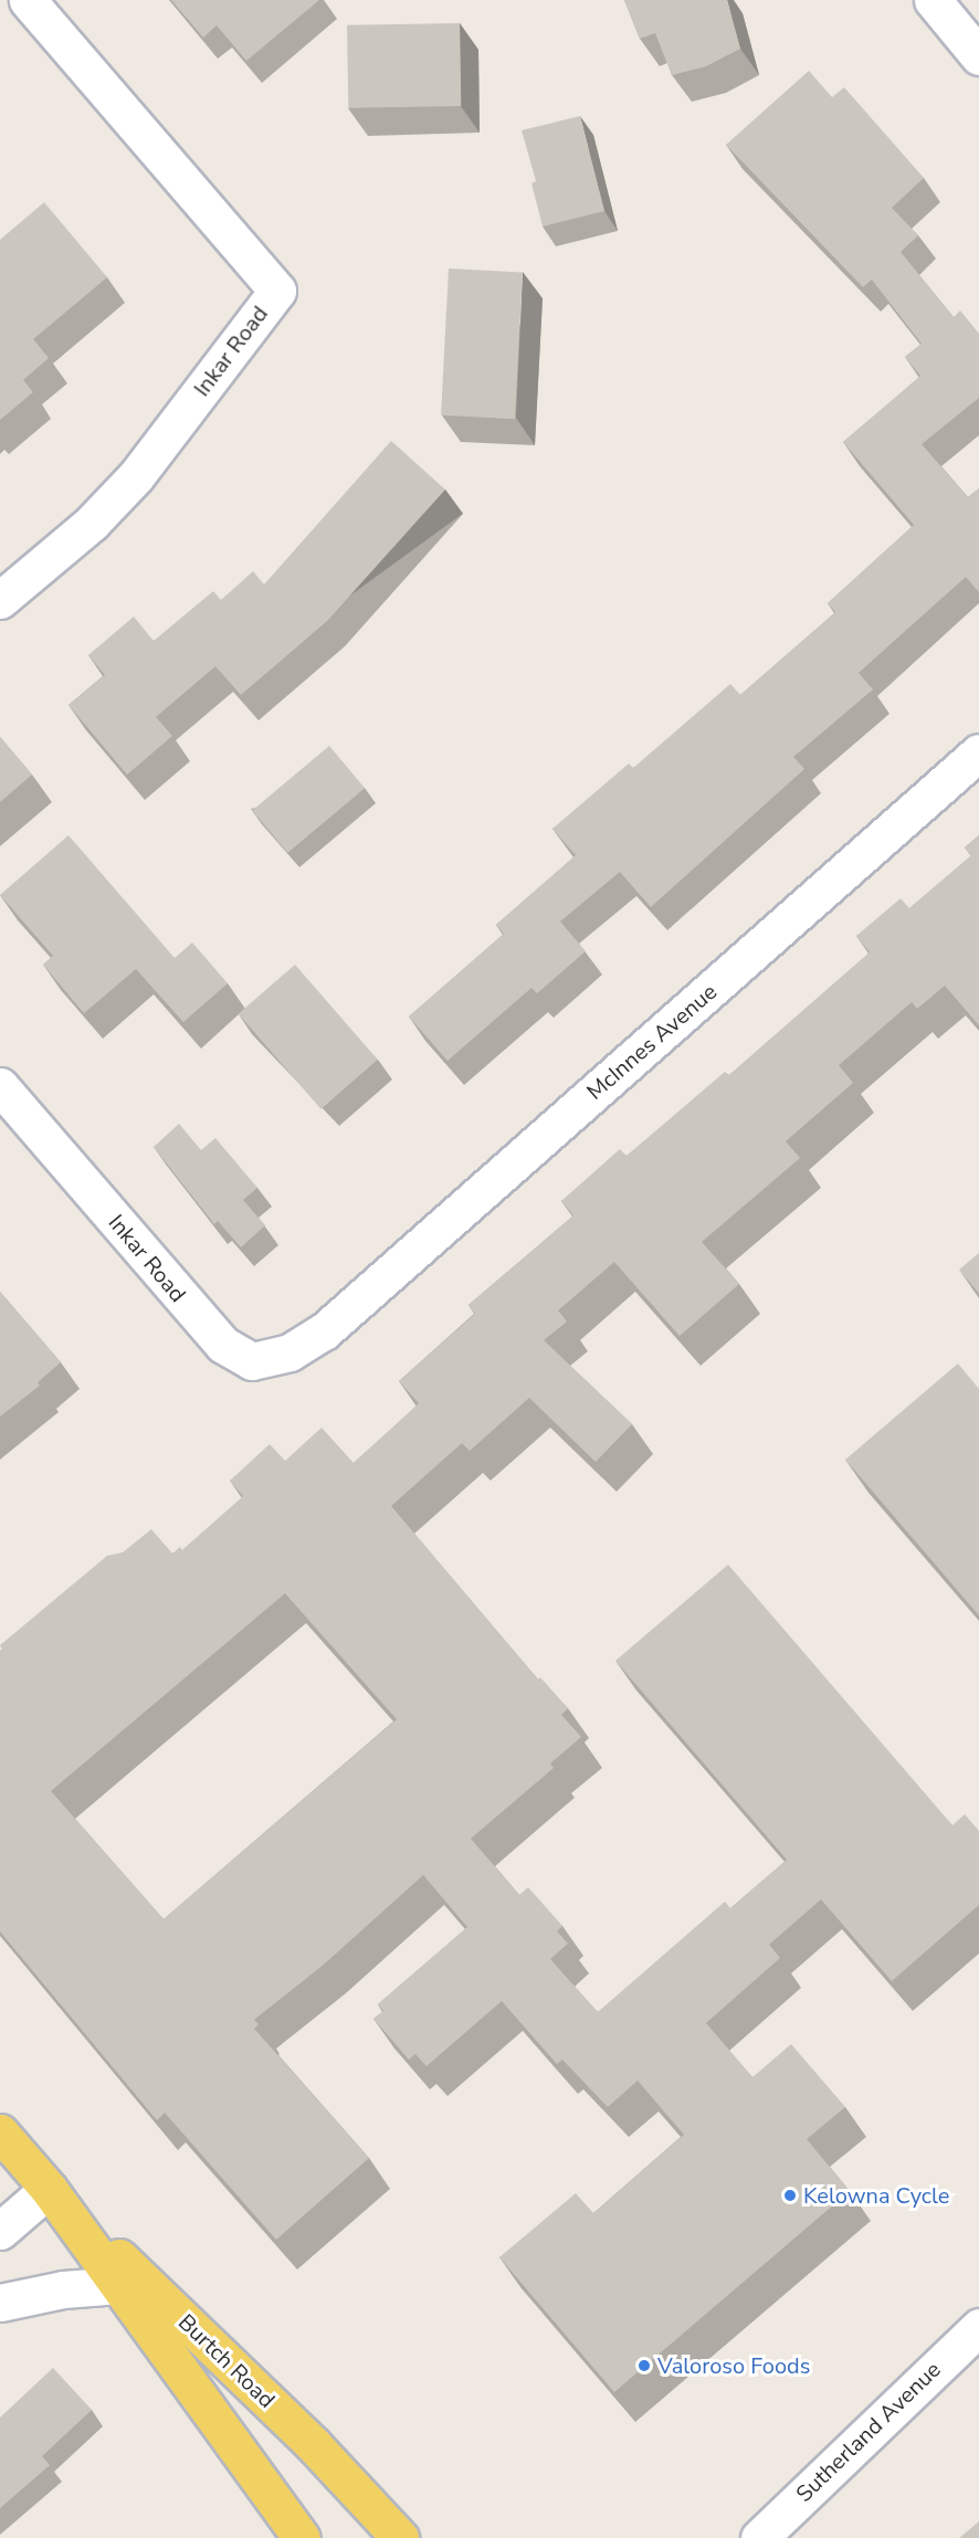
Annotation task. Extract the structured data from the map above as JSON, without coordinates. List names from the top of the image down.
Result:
{
  "streets": {
    "main road": ["Burtch Road"],
    "street": ["Inkar Road", "McInnes Avenue", "Sutherland Avenue"]
  },
  "crossings": [
    ["Inkar Road", "McInnes Avenue"]
  ],
  "places": ["Kelowna Cycle", "Valoroso Foods"]
}
